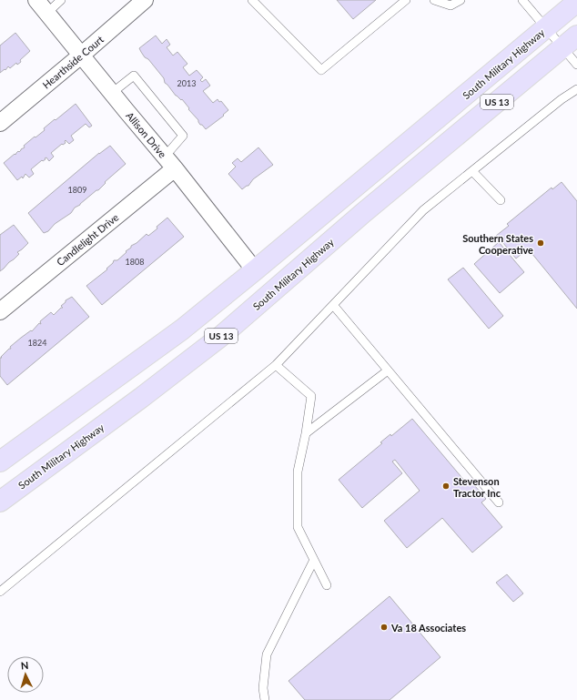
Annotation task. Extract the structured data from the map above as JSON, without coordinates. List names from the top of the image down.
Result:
{
  "streets": {
    "main road": ["South Military Highway", "US 13"],
    "street": ["Hearthside Court", "Allison Drive", "Candlelight Drive"]
  },
  "crossings": [
    ["Hearthside Court", "Allison Drive"],
    ["South Military Highway", "Allison Drive"],
    ["Allison Drive", "Candlelight Drive"]
  ],
  "places": ["Southern States Cooperative", "Stevenson Tractor Inc", "Va 18 Associates"],
  "house_numbers": [
    "2013",
    "1809",
    "1808",
    "1824"
  ],
  "north": "top"
}
